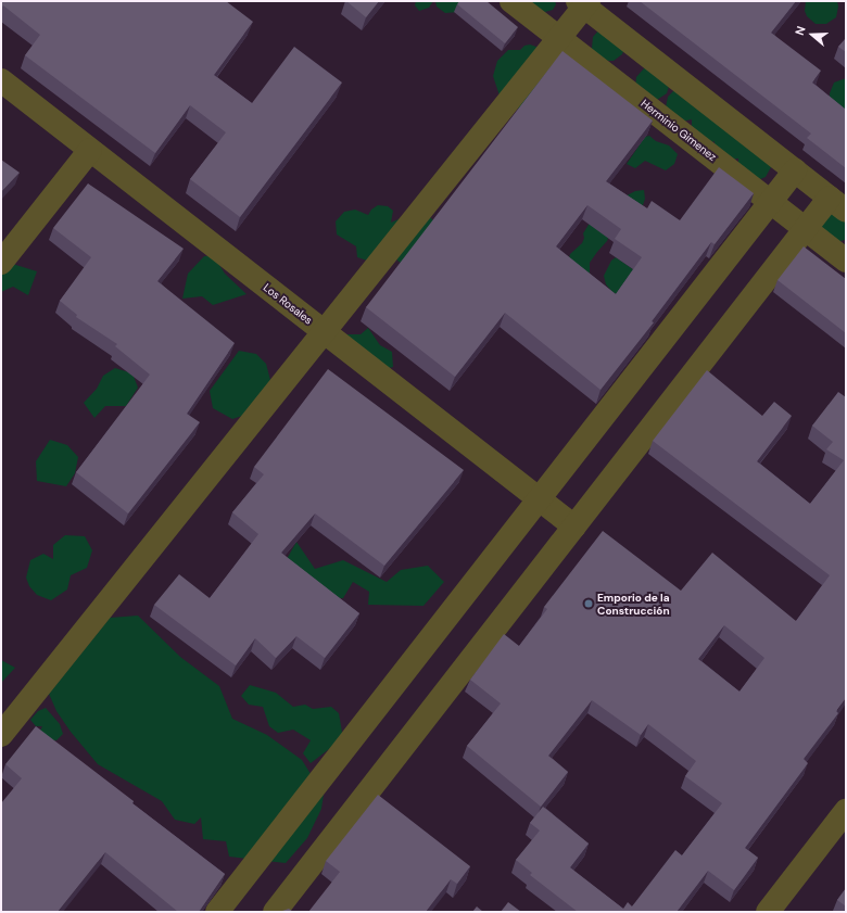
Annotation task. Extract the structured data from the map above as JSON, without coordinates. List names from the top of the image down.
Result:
{
  "streets": {
    "street": ["Herminio Gimenez", "Los Rosales"]
  },
  "places": ["Emporio de la Construcción"],
  "north": "left"
}
